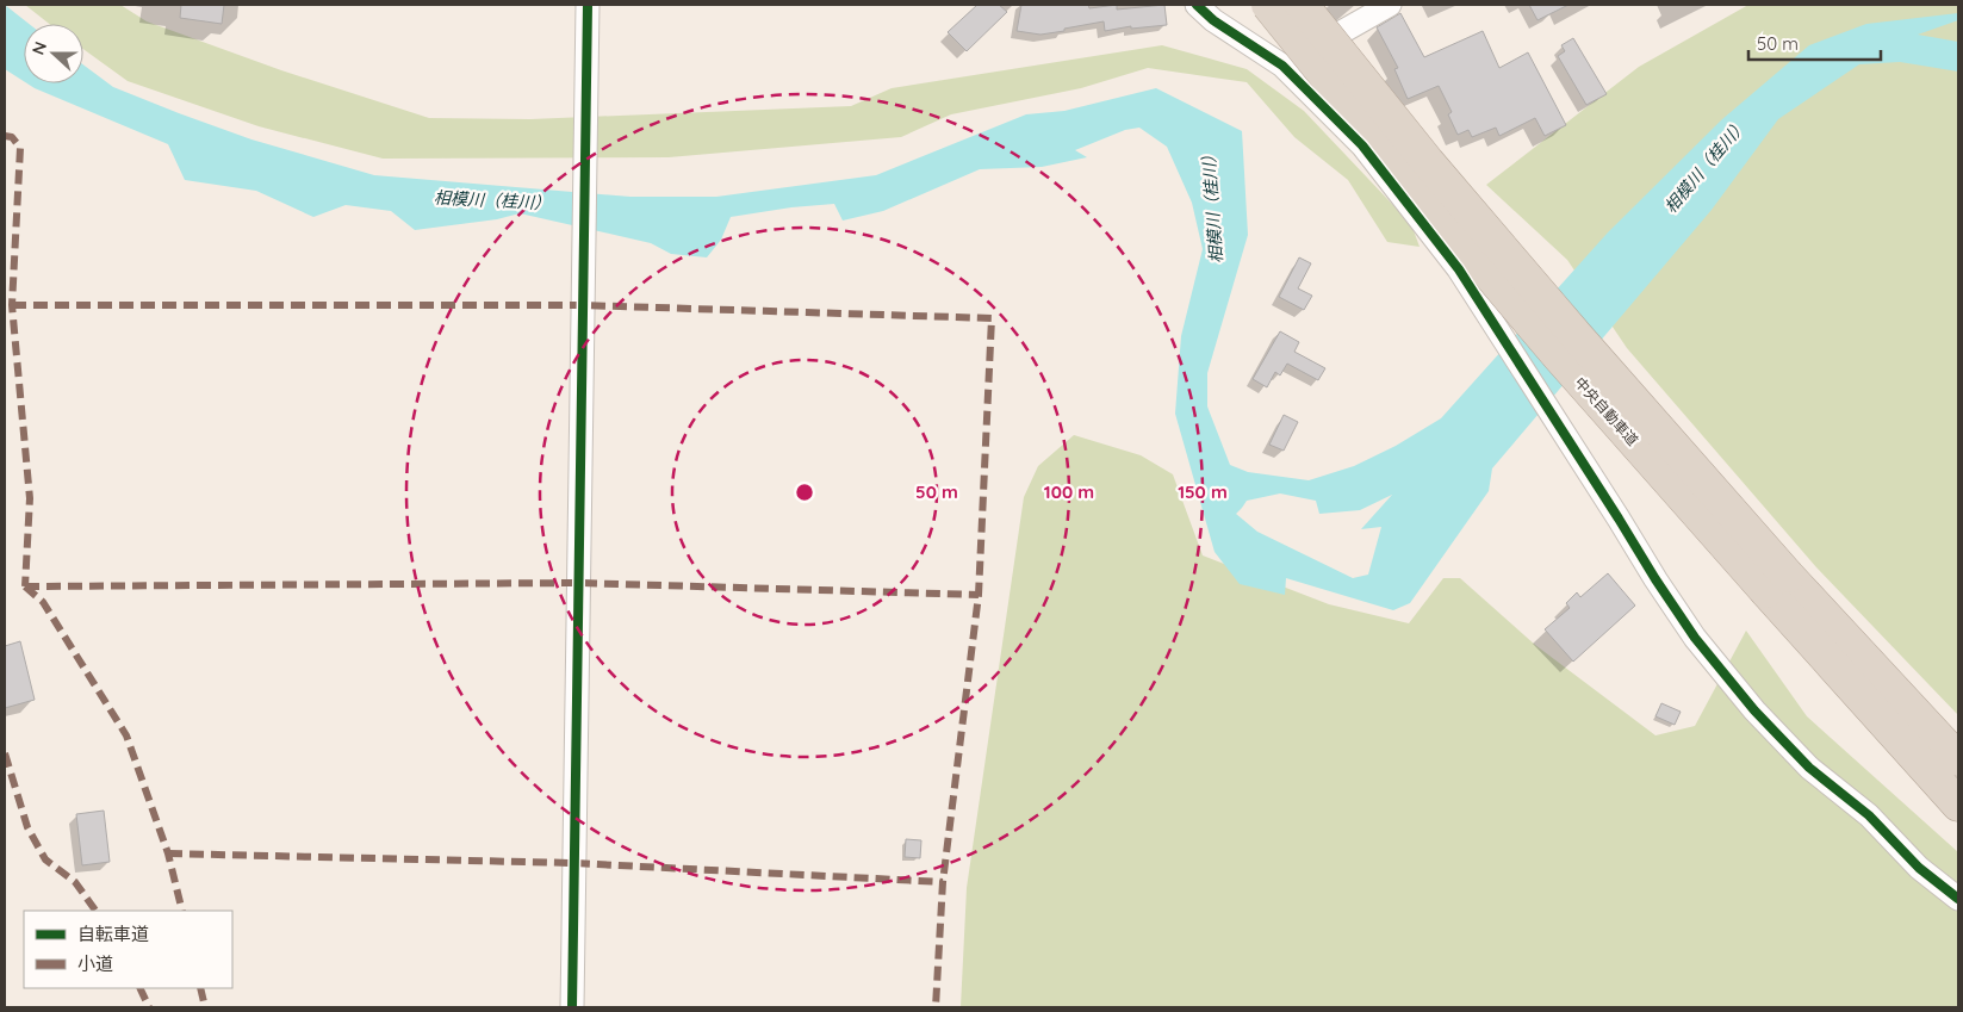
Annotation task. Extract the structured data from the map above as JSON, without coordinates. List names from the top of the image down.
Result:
{
  "streets": {
    "highway": ["中央自動車道"]
  },
  "water": ["相模川（桂川）"],
  "legend": ["自転車道", "小道"],
  "scale_bar": "50 m",
  "north": "left",
  "rings": ["50 m", "100 m", "150 m"]
}
